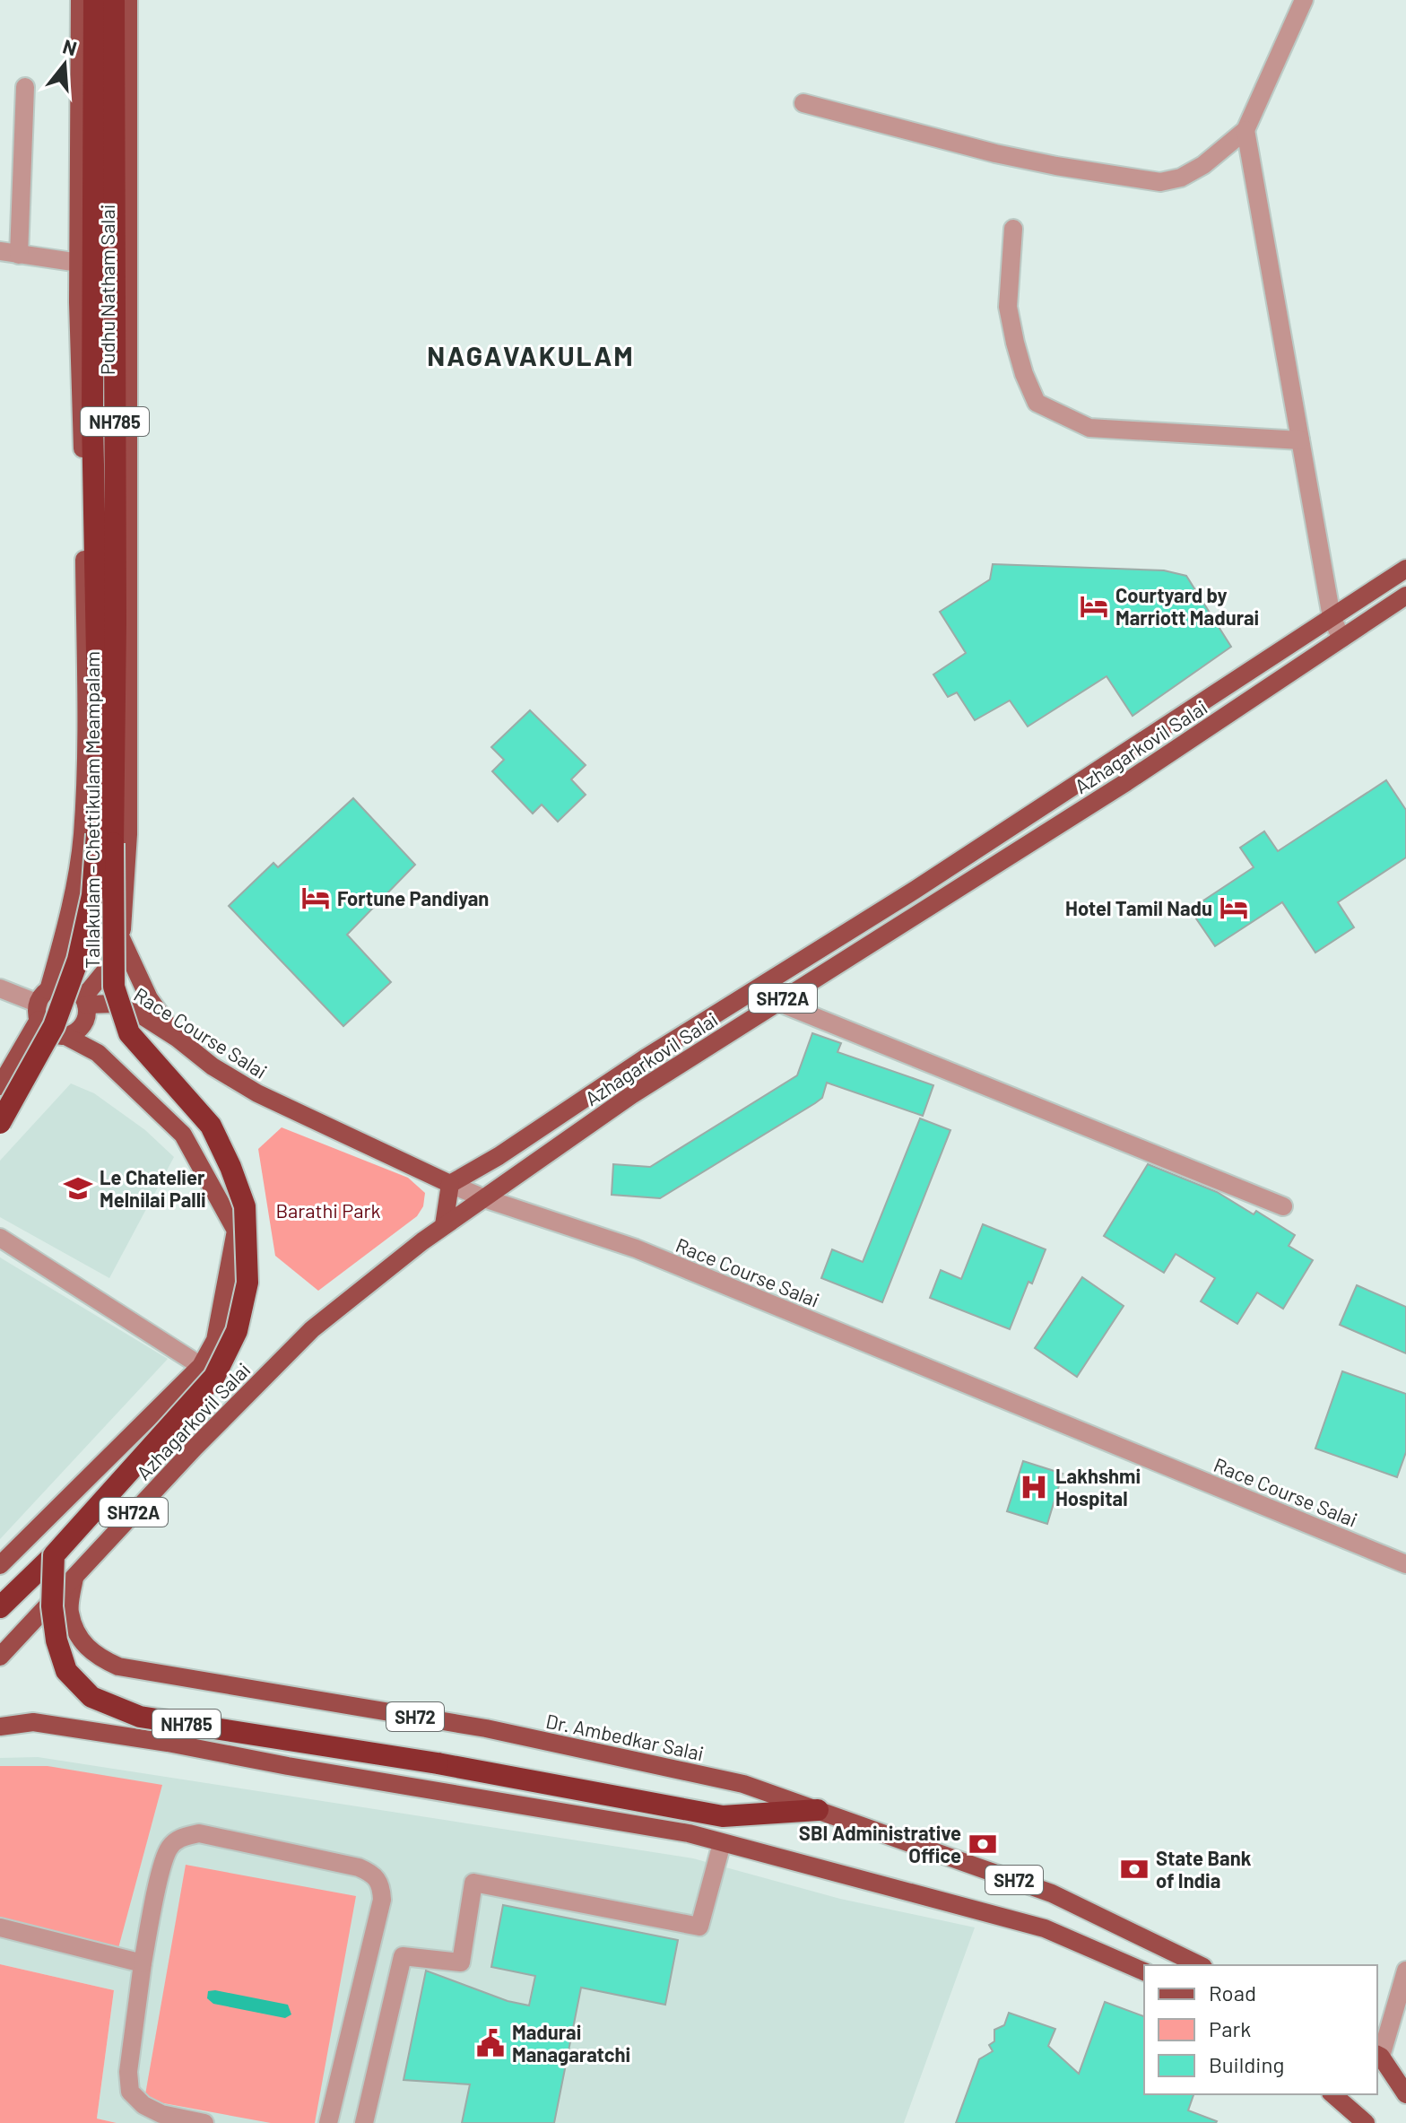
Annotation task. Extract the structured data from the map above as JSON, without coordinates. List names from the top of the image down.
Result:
{
  "streets": {
    "highway": ["NH785", "Tallakulam - Chettikulam Meampalam"],
    "main road": [
      "Pudhu Natham Salai",
      "Azhagarkovil Salai",
      "SH72A",
      "Race Course Salai",
      "SH72",
      "Dr. Ambedkar Salai"
    ]
  },
  "crossings": [
    ["Pudhu Natham Salai", "Azhagarkovil Salai"],
    ["Pudhu Natham Salai", "Race Course Salai"],
    ["NH785", "Tallakulam - Chettikulam Meampalam"],
    ["NH785", "Dr. Ambedkar Salai"],
    ["Azhagarkovil Salai", "Race Course Salai"],
    ["Azhagarkovil Salai", "Dr. Ambedkar Salai"]
  ],
  "districts": ["NAGAVAKULAM"],
  "parks": ["Barathi Park"],
  "places": {
    "hotel": ["Courtyard by Marriott Madurai", "Fortune Pandiyan", "Hotel Tamil Nadu"],
    "school or university": ["Le Chatelier Melnilai Palli"],
    "hospital": ["Lakhshmi Hospital"],
    "bank": ["SBI Administrative Office", "State Bank of India"],
    "public building": ["Madurai Managaratchi"]
  },
  "legend": ["Road", "Park", "Building"],
  "north": "top"
}
